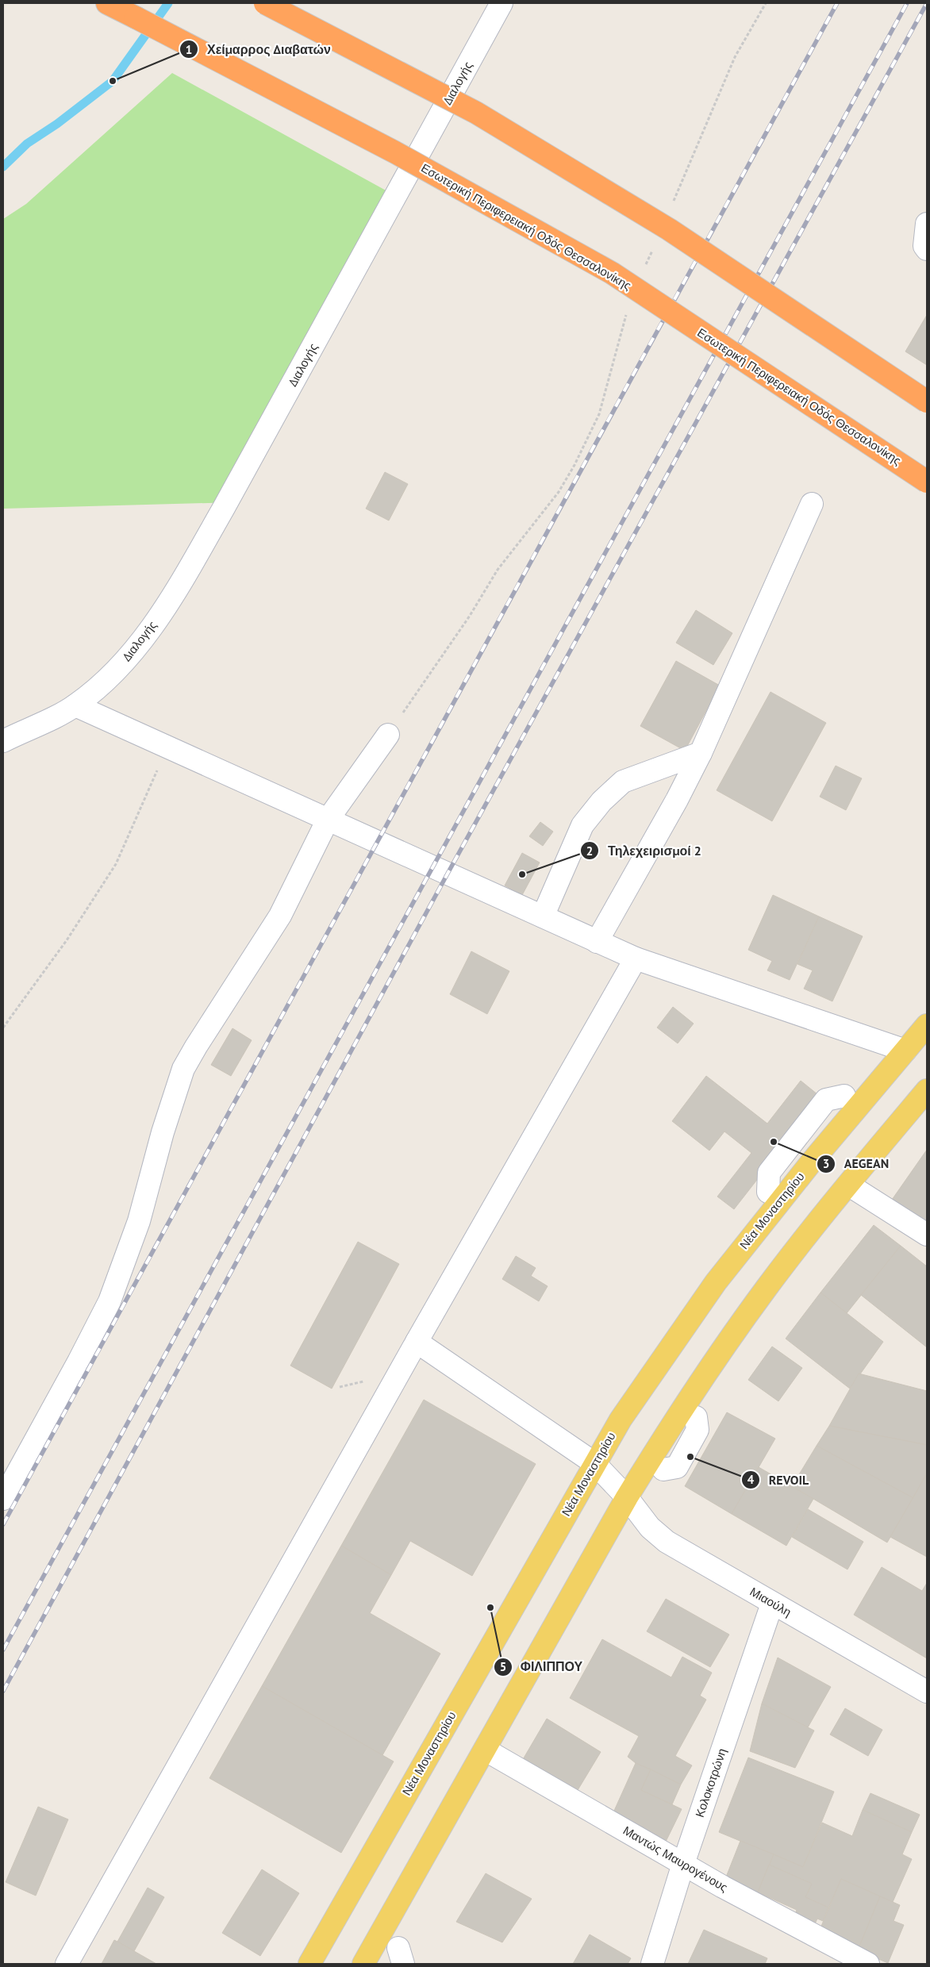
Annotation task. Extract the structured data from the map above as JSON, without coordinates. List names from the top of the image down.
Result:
{
  "streets": {
    "highway": ["Εσωτερική Περιφερειακή Οδός Θεσσαλονίκης"],
    "main road": ["Νέα Μοναστηρίου"],
    "street": [
      "Διαλογής",
      "Μιαούλη",
      "Κολοκοτρώνη",
      "Μαντώς Μαυρογένους"
    ]
  },
  "crossings": [
    ["Νέα Μοναστηρίου", "Μιαούλη"],
    ["Μιαούλη", "Κολοκοτρώνη"],
    ["Κολοκοτρώνη", "Μαντώς Μαυρογένους"]
  ],
  "places": [
    "Χείμαρρος Διαβατών",
    "Τηλεχειρισμοί 2",
    "AEGEAN",
    "REVOIL",
    "ΦΙΛΙΠΠΟΥ"
  ]
}
